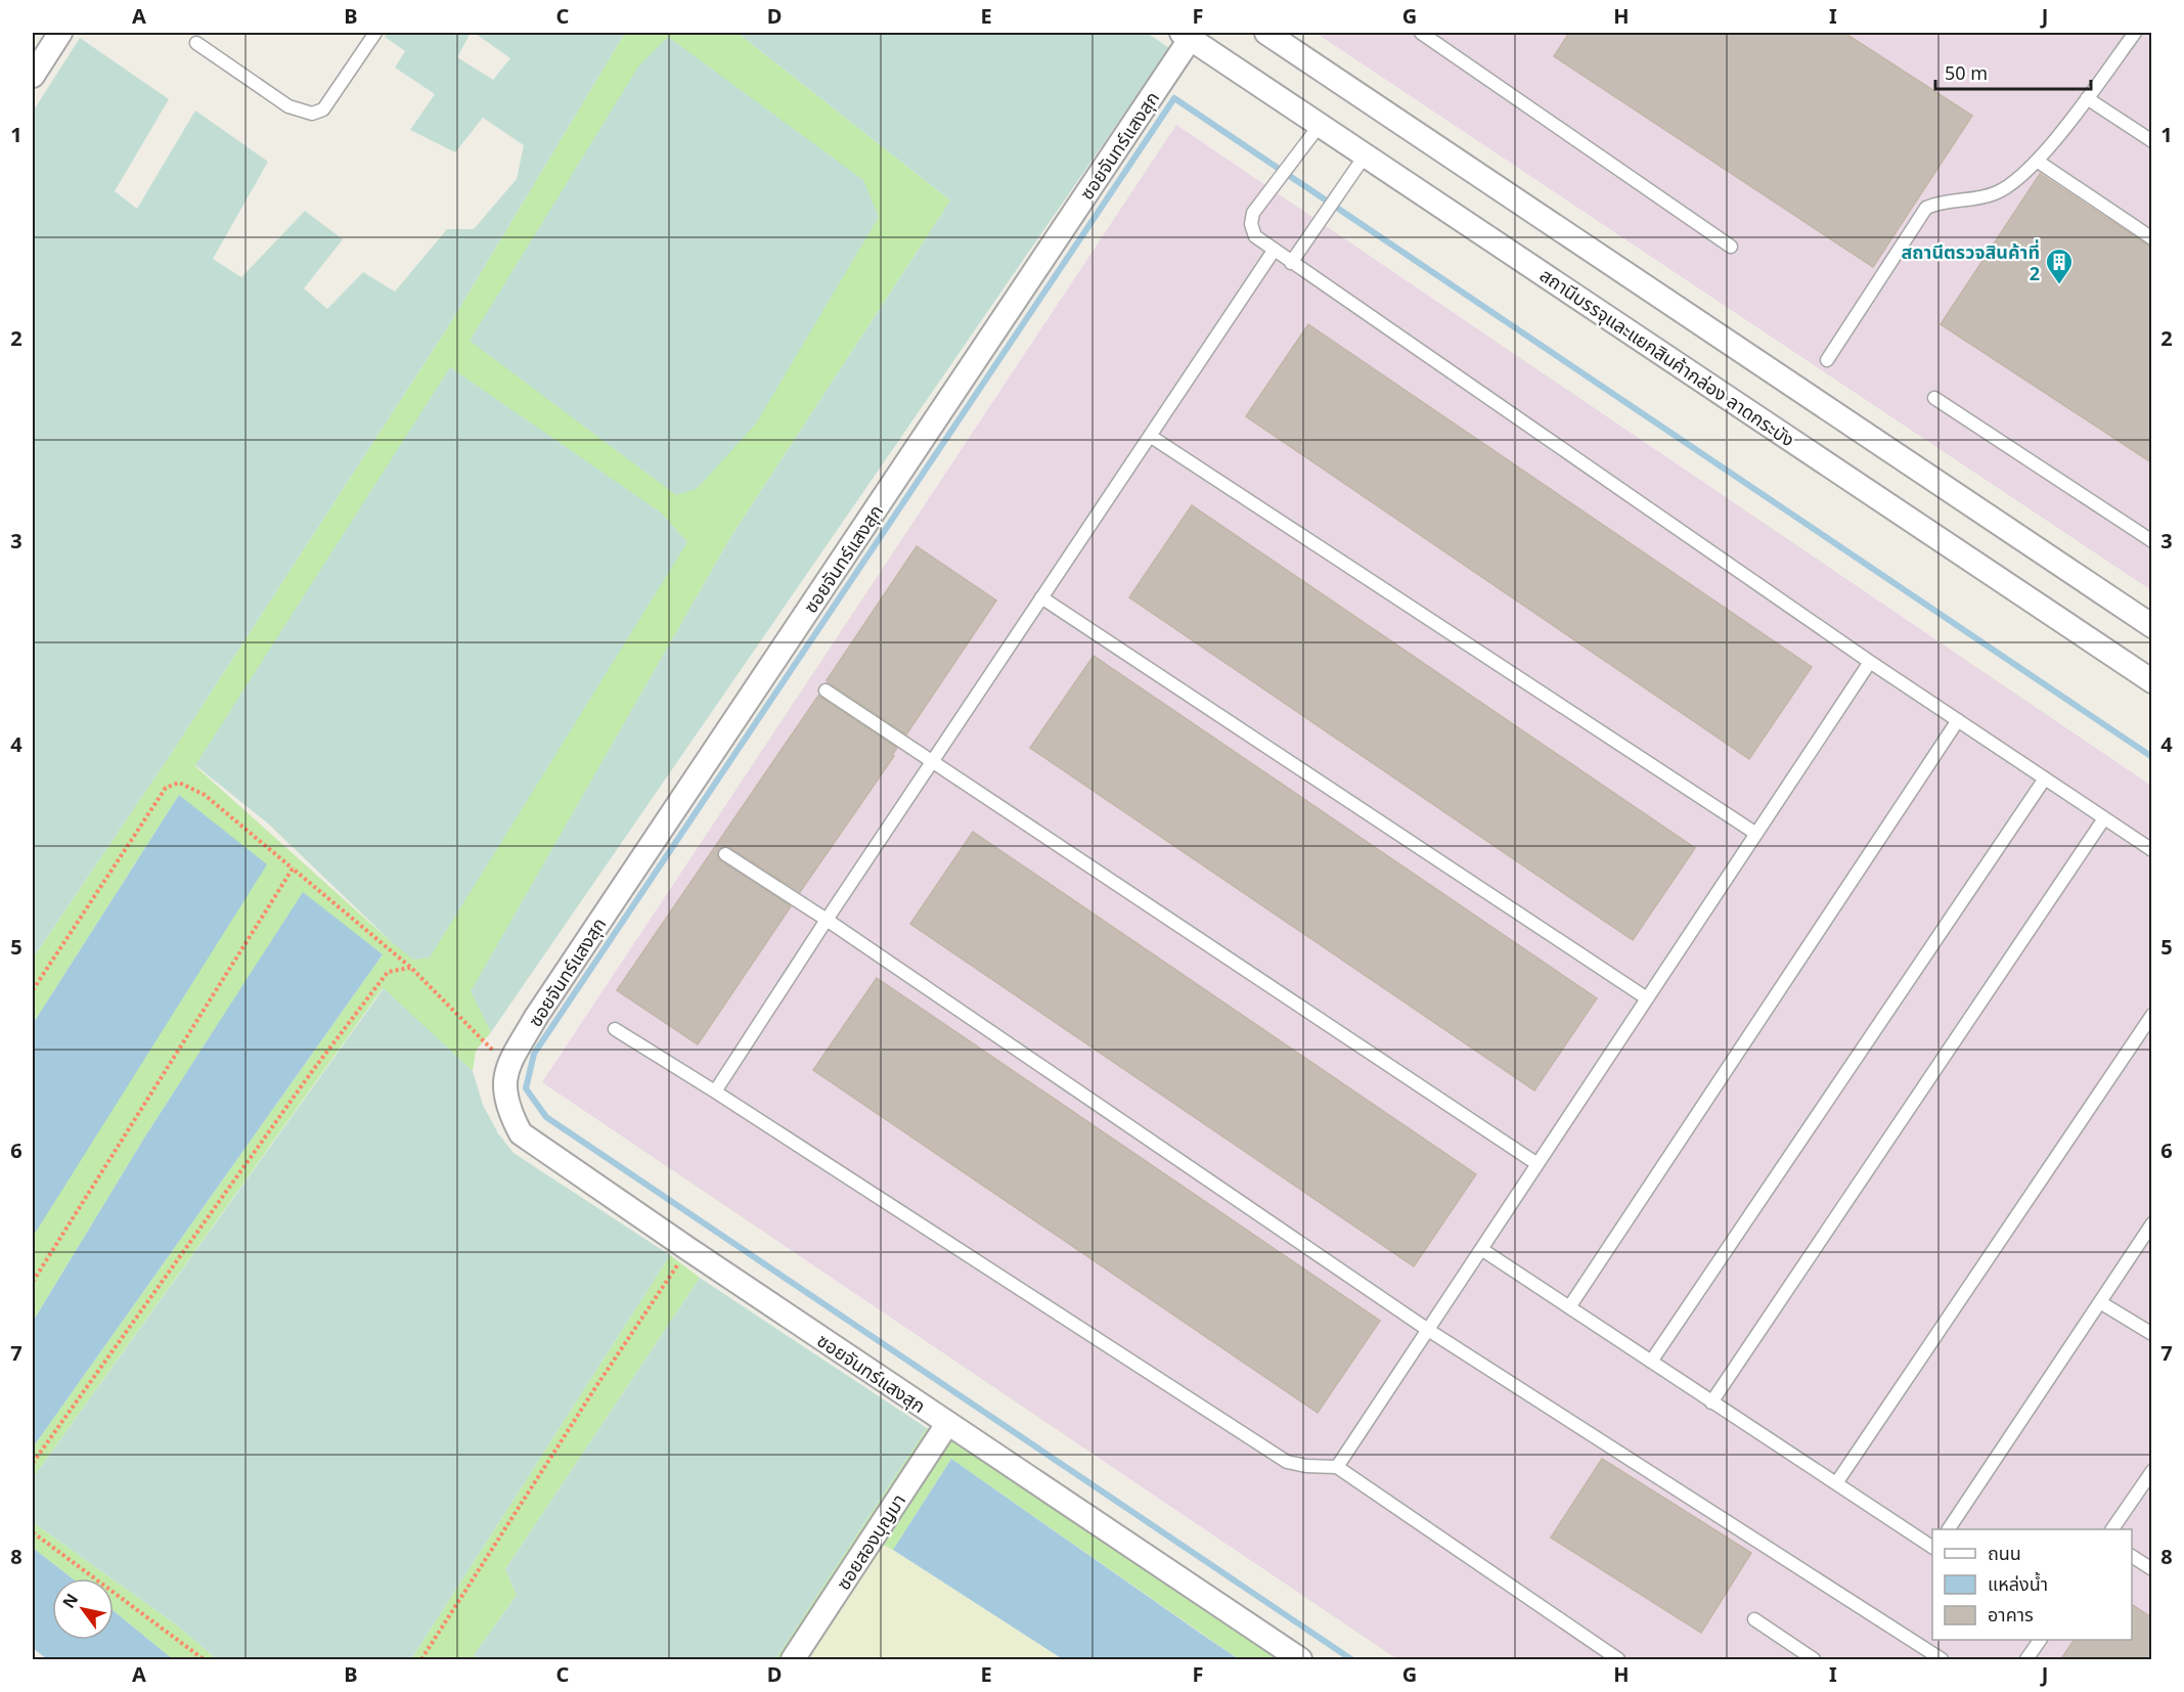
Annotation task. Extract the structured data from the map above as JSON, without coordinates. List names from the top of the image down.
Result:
{
  "streets": {
    "street": ["ซอยจันทร์แสงสุก", "สถานีบรรจุและแยกสินค้ากล่อง ลาดกระบัง", "ซอยสองบุญมา"]
  },
  "crossings": [
    ["ซอยจันทร์แสงสุก", "สถานีบรรจุและแยกสินค้ากล่อง ลาดกระบัง"],
    ["ซอยจันทร์แสงสุก", "ซอยสองบุญมา"]
  ],
  "places": {
    "building": ["สถานีตรวจสินค้าที่ 2"]
  },
  "legend": ["ถนน", "แหล่งน้ำ", "อาคาร"],
  "scale_bar": "50 m",
  "north": "top left",
  "grid": {
    "columns": [
      "A",
      "B",
      "C",
      "D",
      "E",
      "F",
      "G",
      "H",
      "I",
      "J"
    ],
    "rows": [
      "1",
      "2",
      "3",
      "4",
      "5",
      "6",
      "7",
      "8"
    ]
  }
}
